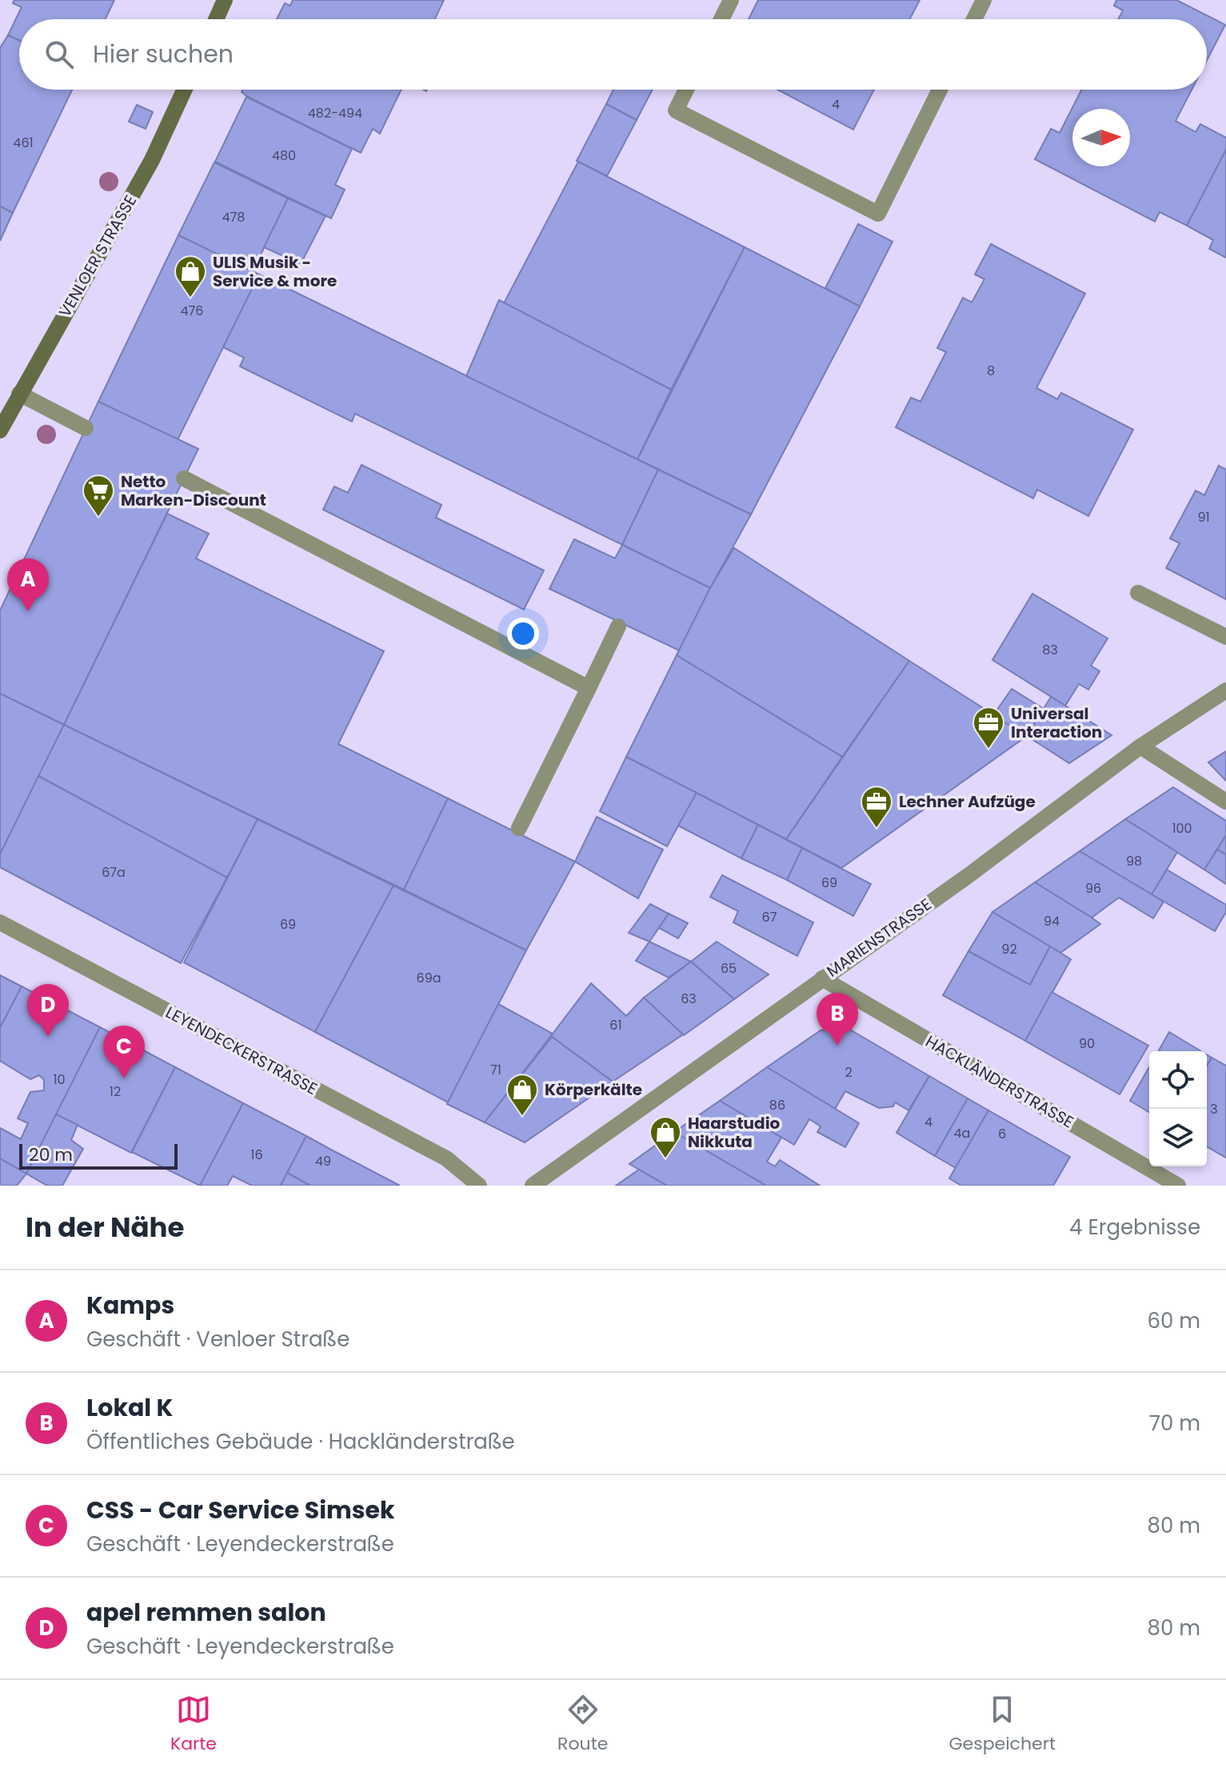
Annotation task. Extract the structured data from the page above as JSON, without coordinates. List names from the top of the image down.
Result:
{
  "streets": {
    "main road": ["VENLOER STRASSE"],
    "street": ["MARIENSTRASSE", "LEYENDECKERSTRASSE", "HACKLÄNDERSTRASSE"]
  },
  "crossings": [
    ["MARIENSTRASSE", "HACKLÄNDERSTRASSE"]
  ],
  "places": {
    "shop": ["ULIS Musik - Service & more", "Körperkälte", "Haarstudio Nikkuta"],
    "supermarket": ["Netto Marken-Discount"],
    "office": ["Universal Interaction", "Lechner Aufzüge"]
  },
  "house_numbers": [
    "4",
    "482-494",
    "461",
    "480",
    "478",
    "476",
    "8",
    "91",
    "83",
    "100",
    "98",
    "67a",
    "69",
    "96",
    "67",
    "94",
    "69",
    "92",
    "65",
    "69a",
    "63",
    "61",
    "90",
    "71",
    "2",
    "10",
    "12",
    "86",
    "3",
    "4",
    "4a",
    "6",
    "16",
    "49"
  ],
  "scale_bar": "20 m",
  "north": "right",
  "page": {
    "search": "Hier suchen",
    "pins": [
      "A",
      "D",
      "B",
      "C"
    ],
    "scale": "20 m",
    "heading": ["In der Nähe", "4 Ergebnisse"],
    "list": [
      {
        "mark": "A",
        "name": "Kamps",
        "note": "Geschäft · Venloer Straße",
        "value": "60 m"
      },
      {
        "mark": "B",
        "name": "Lokal K",
        "note": "Öffentliches Gebäude · Hackländerstraße",
        "value": "70 m"
      },
      {
        "mark": "C",
        "name": "CSS - Car Service Simsek",
        "note": "Geschäft · Leyendeckerstraße",
        "value": "80 m"
      },
      {
        "mark": "D",
        "name": "apel remmen salon",
        "note": "Geschäft · Leyendeckerstraße",
        "value": "80 m"
      }
    ],
    "nav": ["Karte", "Route", "Gespeichert"]
  }
}
